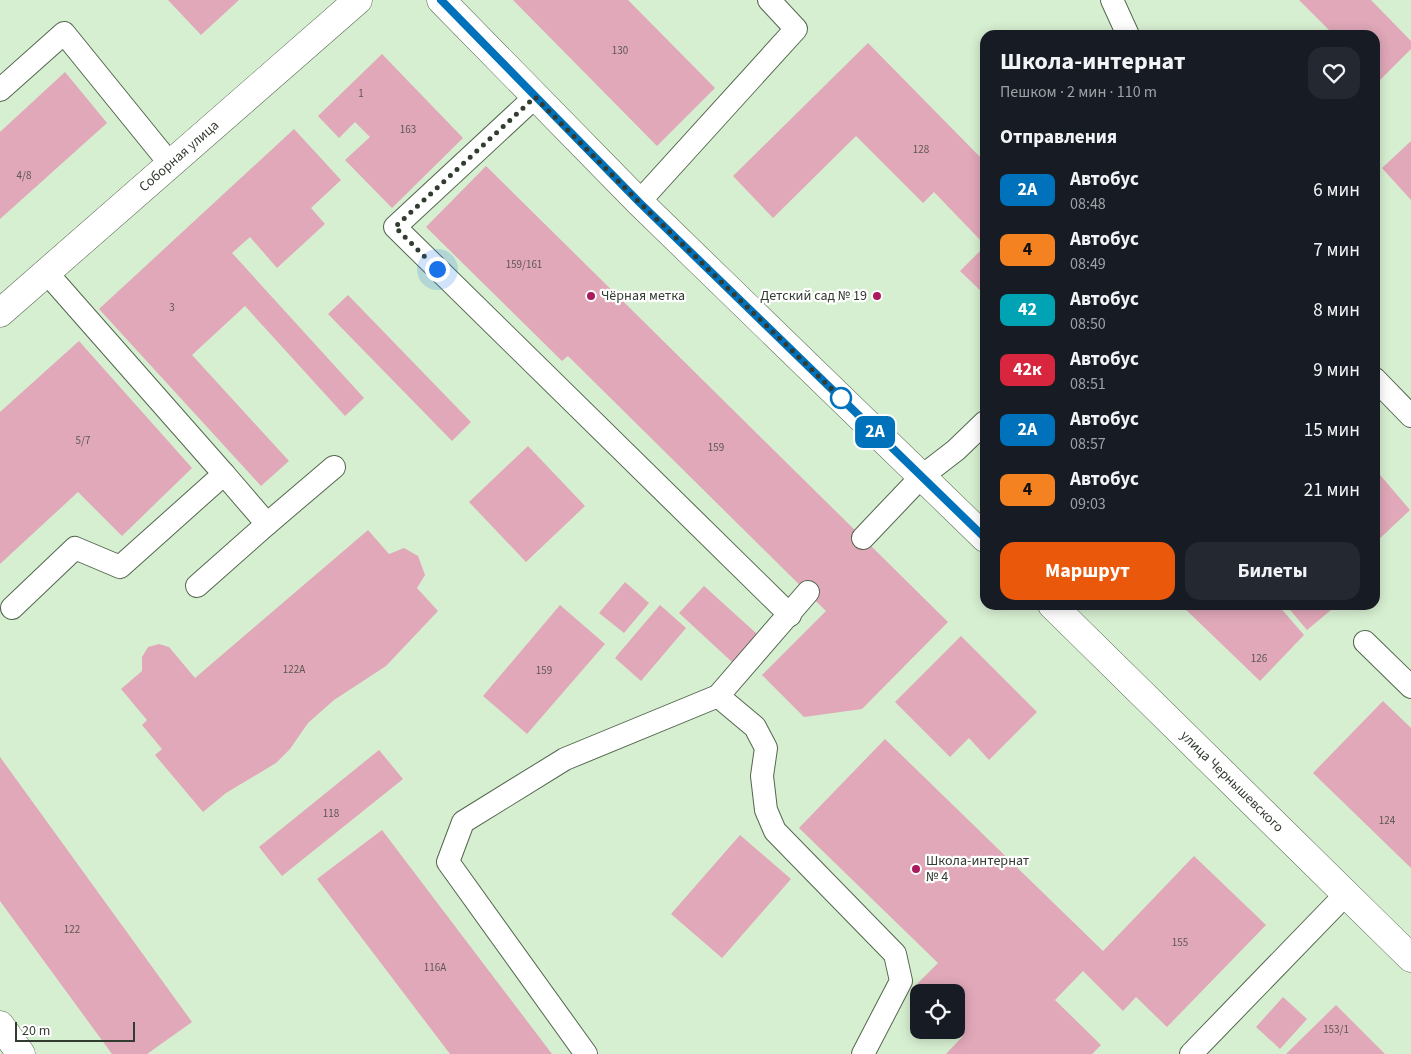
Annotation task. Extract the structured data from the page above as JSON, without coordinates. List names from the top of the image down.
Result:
{
  "streets": {
    "main road": ["Соборная улица", "улица Чернышевского"]
  },
  "places": ["Чёрная метка", "Детский сад № 19", "Школа-интернат № 4"],
  "lines": ["bus line 2А"],
  "house_numbers": [
    "130",
    "1",
    "163",
    "128",
    "4/8",
    "159/161",
    "3",
    "5/7",
    "159",
    "126",
    "122А",
    "159",
    "118",
    "124",
    "122",
    "155",
    "116А",
    "153/1"
  ],
  "scale_bar": "20 m",
  "page": {
    "on_map": "2А",
    "heading": [
      ["Школа-интернат", "Пешком · 2 мин · 110 m"],
      "Отправления"
    ],
    "list": [
      {
        "mark": "2А",
        "name": "Автобус",
        "note": "08:48",
        "value": "6 мин"
      },
      {
        "mark": "4",
        "name": "Автобус",
        "note": "08:49",
        "value": "7 мин"
      },
      {
        "mark": "42",
        "name": "Автобус",
        "note": "08:50",
        "value": "8 мин"
      },
      {
        "mark": "42к",
        "name": "Автобус",
        "note": "08:51",
        "value": "9 мин"
      },
      {
        "mark": "2А",
        "name": "Автобус",
        "note": "08:57",
        "value": "15 мин"
      },
      {
        "mark": "4",
        "name": "Автобус",
        "note": "09:03",
        "value": "21 мин"
      }
    ],
    "buttons": ["Маршрут", "Билеты"],
    "scale": "20 m"
  }
}
